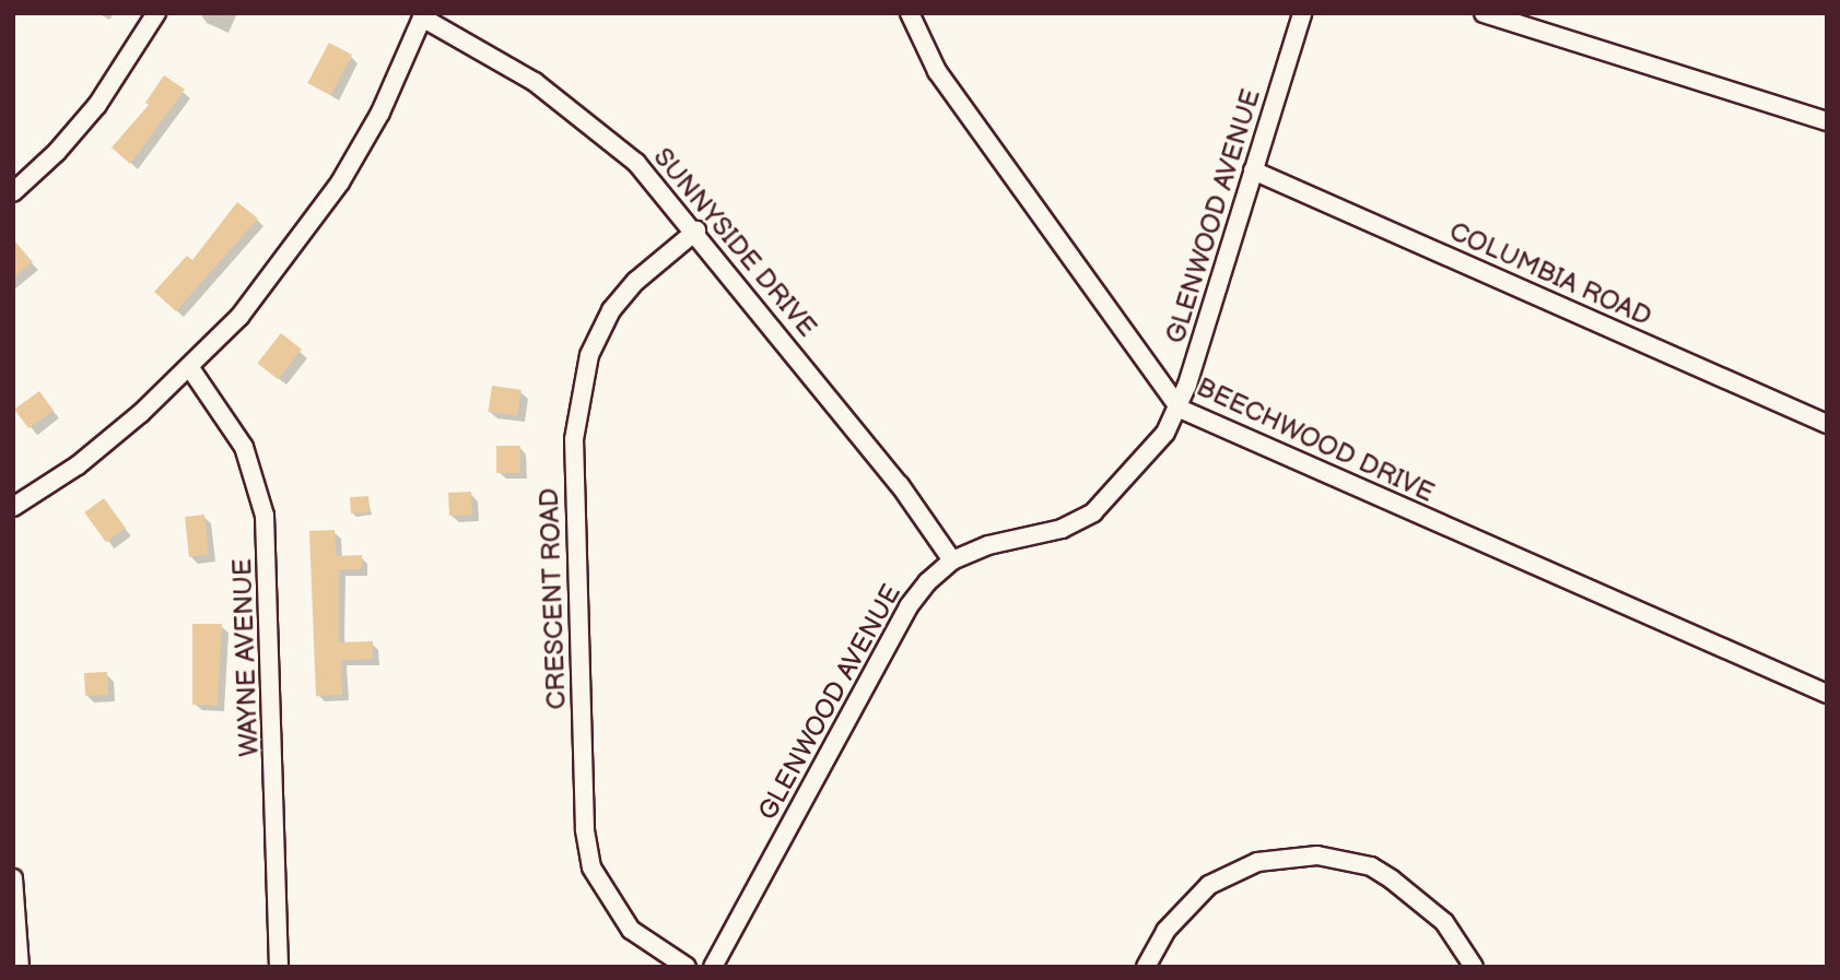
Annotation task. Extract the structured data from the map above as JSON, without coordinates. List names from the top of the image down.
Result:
{
  "streets": {
    "street": [
      "GLENWOOD AVENUE",
      "SUNNYSIDE DRIVE",
      "COLUMBIA ROAD",
      "BEECHWOOD DRIVE",
      "CRESCENT ROAD",
      "WAYNE AVENUE"
    ]
  },
  "crossings": [
    ["GLENWOOD AVENUE", "SUNNYSIDE DRIVE"],
    ["GLENWOOD AVENUE", "COLUMBIA ROAD"],
    ["GLENWOOD AVENUE", "BEECHWOOD DRIVE"],
    ["SUNNYSIDE DRIVE", "CRESCENT ROAD"]
  ]
}
